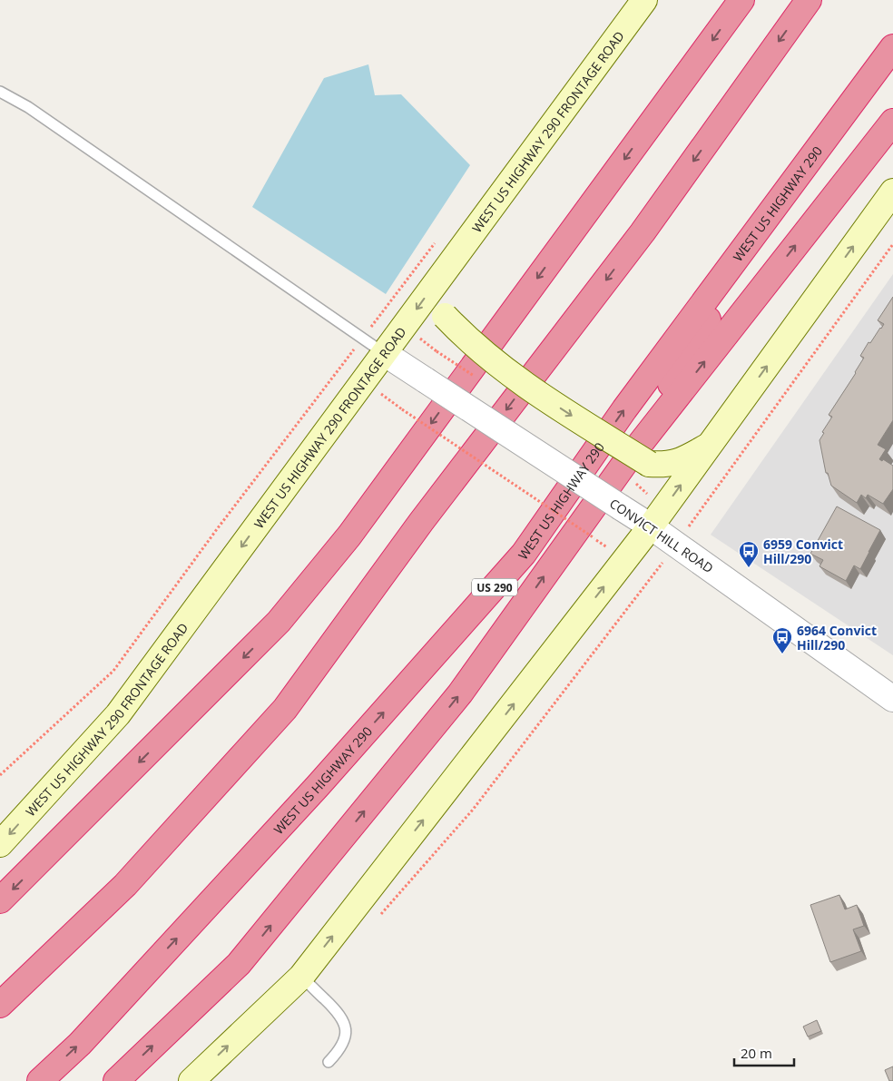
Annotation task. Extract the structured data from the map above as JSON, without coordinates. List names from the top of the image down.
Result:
{
  "streets": {
    "highway": ["WEST US HIGHWAY 290", "US 290"],
    "main road": ["WEST US HIGHWAY 290 FRONTAGE ROAD"],
    "street": ["CONVICT HILL ROAD"]
  },
  "crossings": [
    ["WEST US HIGHWAY 290 FRONTAGE ROAD", "CONVICT HILL ROAD"]
  ],
  "one_way": ["WEST US HIGHWAY 290 FRONTAGE ROAD"],
  "places": {
    "bus stop": ["6959 Convict Hill/290", "6964 Convict Hill/290"]
  },
  "scale_bar": "20 m"
}
